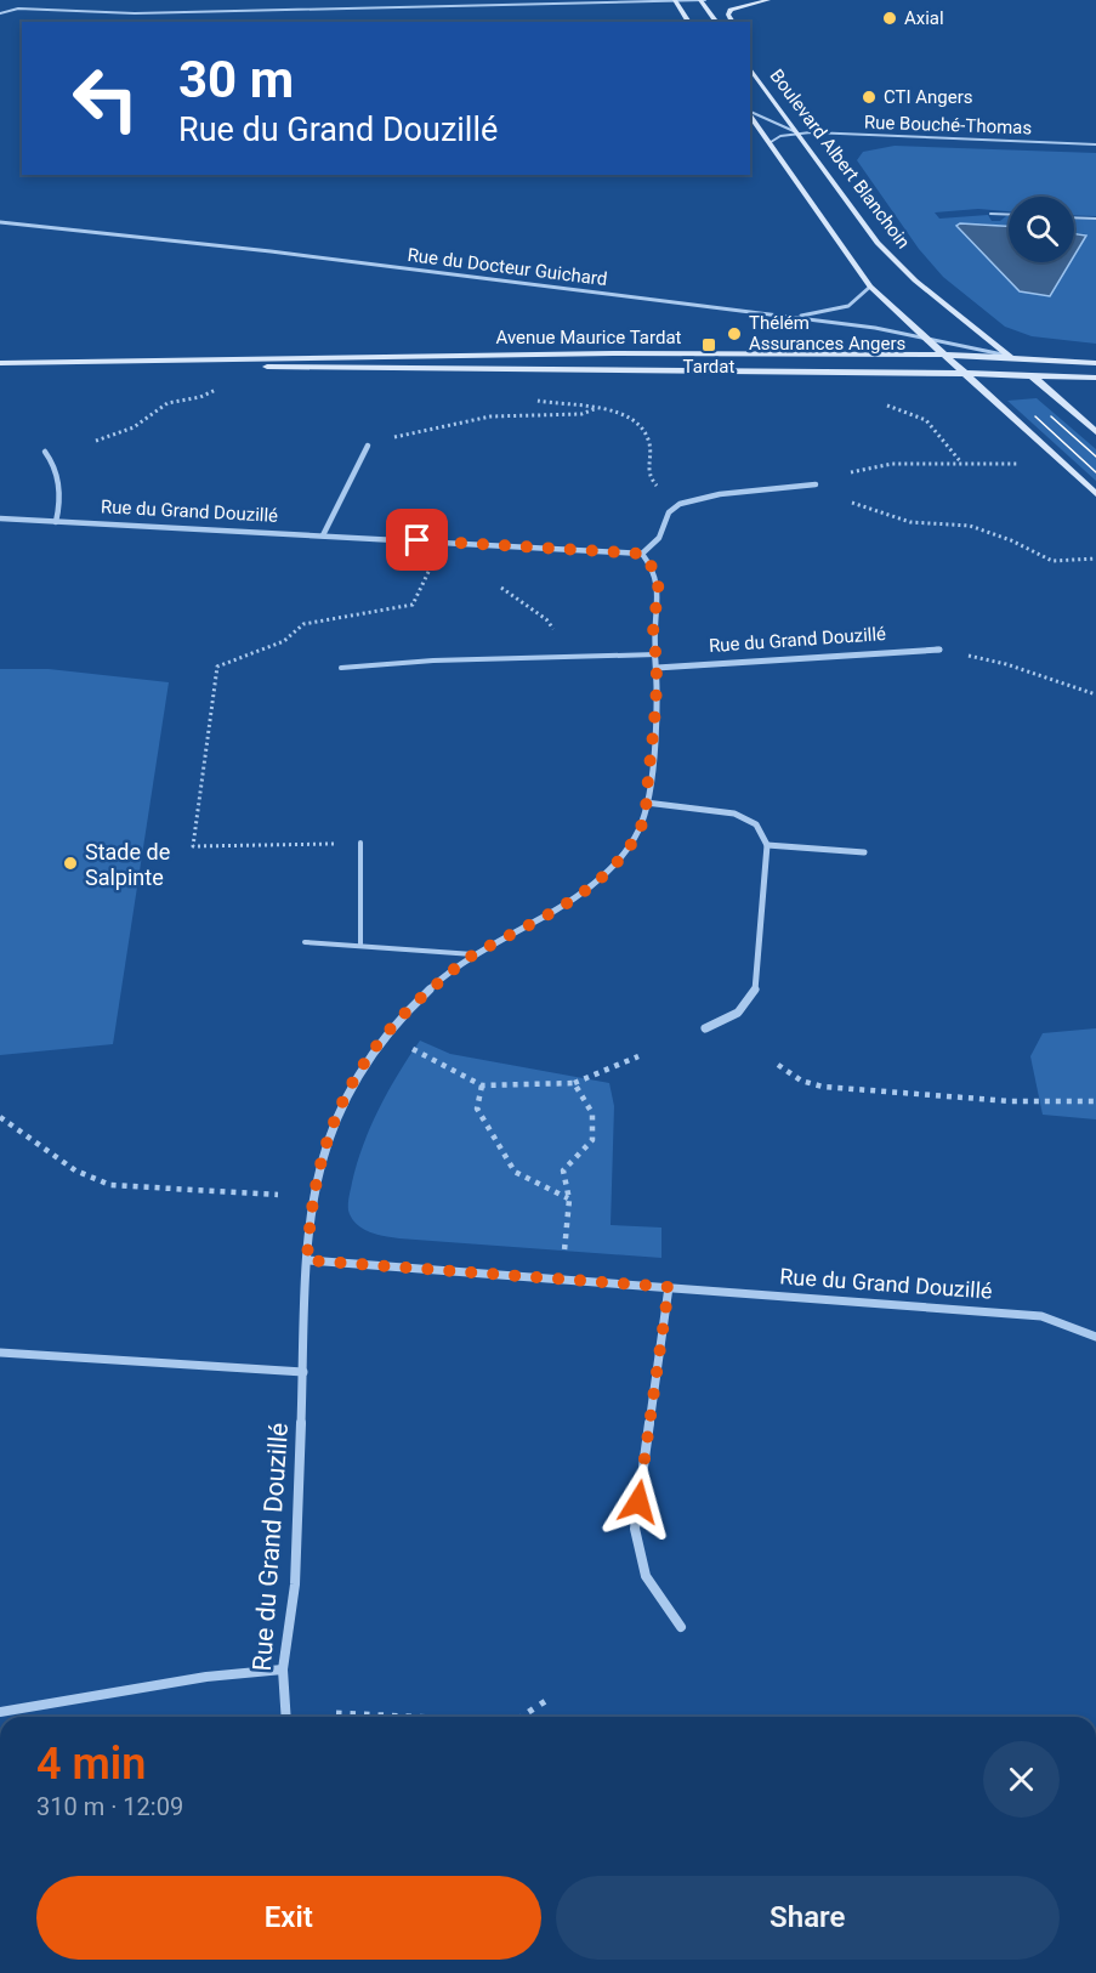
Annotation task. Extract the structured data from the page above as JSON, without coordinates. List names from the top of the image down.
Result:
{
  "streets": {
    "street": [
      "Rue Bouché-Thomas",
      "Boulevard Albert Blanchoin",
      "Rue du Docteur Guichard",
      "Avenue Maurice Tardat",
      "Rue du Grand Douzillé"
    ]
  },
  "crossings": [
    ["Rue Bouché-Thomas", "Boulevard Albert Blanchoin"],
    ["Boulevard Albert Blanchoin", "Rue du Docteur Guichard"],
    ["Boulevard Albert Blanchoin", "Avenue Maurice Tardat"],
    ["Rue du Docteur Guichard", "Avenue Maurice Tardat"]
  ],
  "places": {
    "other": [
      "Axial",
      "CTI Angers",
      "Thélém Assurances Angers",
      "Stade de Salpinte"
    ],
    "transit": ["Tardat"]
  },
  "page": {
    "turn": ["30 m", "Rue du Grand Douzillé"],
    "heading": ["4 min", "310 m · 12:09"],
    "buttons": ["Exit", "Share"]
  }
}
